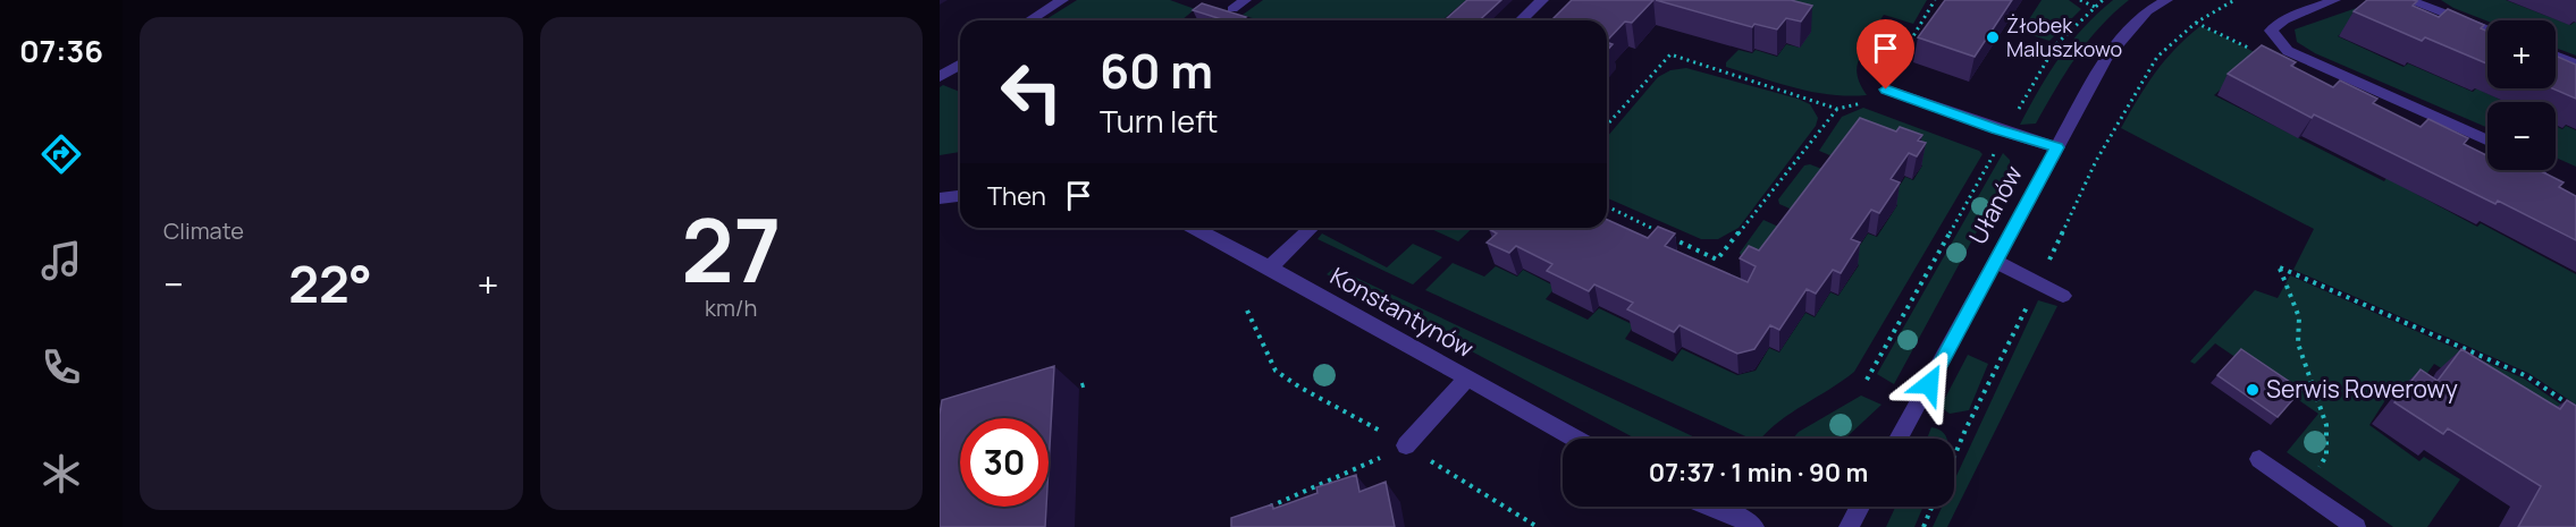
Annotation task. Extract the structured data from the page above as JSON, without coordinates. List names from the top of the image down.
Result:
{
  "streets": {
    "street": ["Ułanów", "Konstantynów"]
  },
  "places": ["Żłobek Maluszkowo", "Serwis Rowerowy"],
  "page": {
    "tabs": "07:36",
    "tile": [
      "Climate",
      ["27", "km/h"]
    ],
    "map_buttons": ["+", "−"],
    "turn": ["60 m", "Turn left"],
    "then": "Then",
    "heat": ["−", "22°", "+"],
    "limit": "30",
    "trip": "07:37 · 1 min · 90 m"
  }
}
